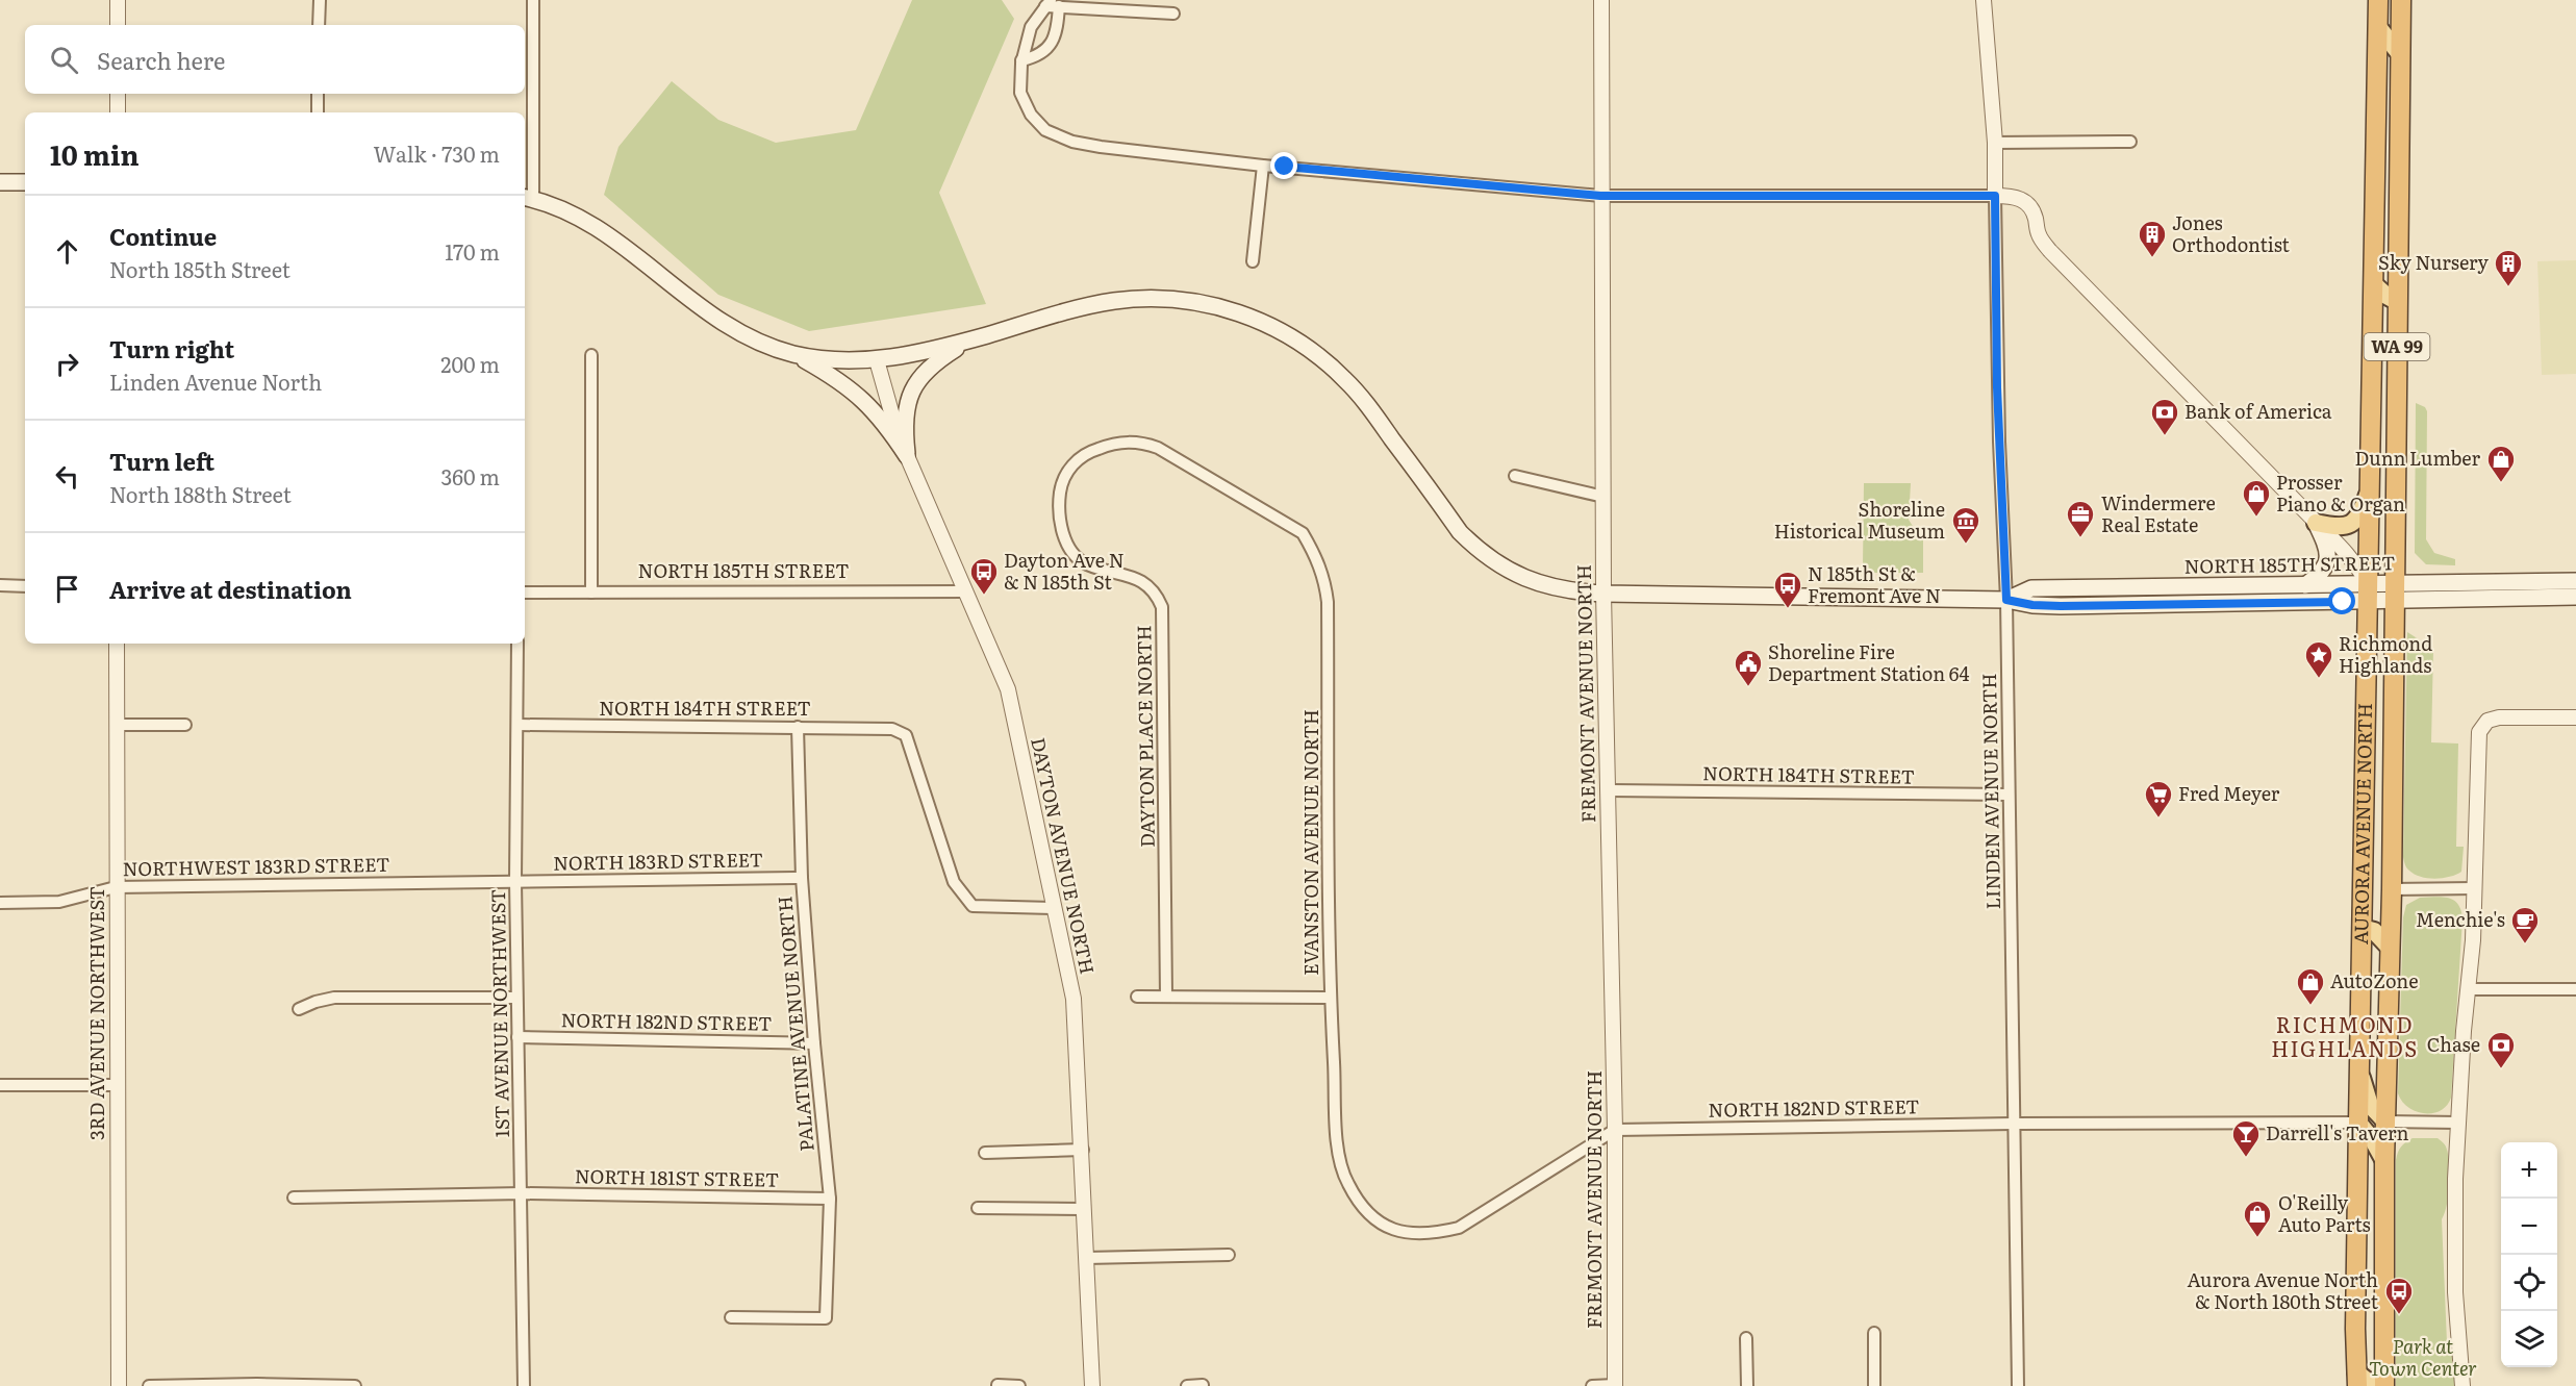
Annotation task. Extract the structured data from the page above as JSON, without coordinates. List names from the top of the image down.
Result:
{
  "streets": {
    "highway": ["WA 99", "AURORA AVENUE NORTH"],
    "main road": ["NORTH 185TH STREET"],
    "street": [
      "FREMONT AVENUE NORTH",
      "NORTH 184TH STREET",
      "DAYTON PLACE NORTH",
      "LINDEN AVENUE NORTH",
      "EVANSTON AVENUE NORTH",
      "DAYTON AVENUE NORTH",
      "NORTH 183RD STREET",
      "NORTHWEST 183RD STREET",
      "3RD AVENUE NORTHWEST",
      "1ST AVENUE NORTHWEST",
      "NORTH 182ND STREET",
      "PALATINE AVENUE NORTH",
      "NORTH 181ST STREET"
    ]
  },
  "crossings": [
    ["NORTH 185TH STREET", "FREMONT AVENUE NORTH"],
    ["NORTH 185TH STREET", "LINDEN AVENUE NORTH"],
    ["NORTH 185TH STREET", "AURORA AVENUE NORTH"],
    ["NORTH 185TH STREET", "DAYTON AVENUE NORTH"],
    ["FREMONT AVENUE NORTH", "NORTH 184TH STREET"],
    ["FREMONT AVENUE NORTH", "EVANSTON AVENUE NORTH"],
    ["FREMONT AVENUE NORTH", "NORTH 182ND STREET"],
    ["NORTH 184TH STREET", "LINDEN AVENUE NORTH"],
    ["NORTH 184TH STREET", "DAYTON AVENUE NORTH"],
    ["NORTH 184TH STREET", "1ST AVENUE NORTHWEST"],
    ["NORTH 184TH STREET", "PALATINE AVENUE NORTH"],
    ["DAYTON PLACE NORTH", "EVANSTON AVENUE NORTH"],
    ["LINDEN AVENUE NORTH", "NORTH 182ND STREET"],
    ["AURORA AVENUE NORTH", "NORTH 182ND STREET"],
    ["EVANSTON AVENUE NORTH", "NORTH 182ND STREET"],
    ["NORTH 183RD STREET", "NORTHWEST 183RD STREET"],
    ["NORTH 183RD STREET", "1ST AVENUE NORTHWEST"],
    ["NORTH 183RD STREET", "PALATINE AVENUE NORTH"],
    ["NORTHWEST 183RD STREET", "3RD AVENUE NORTHWEST"],
    ["NORTHWEST 183RD STREET", "1ST AVENUE NORTHWEST"],
    ["1ST AVENUE NORTHWEST", "NORTH 182ND STREET"],
    ["1ST AVENUE NORTHWEST", "NORTH 181ST STREET"],
    ["NORTH 182ND STREET", "PALATINE AVENUE NORTH"],
    ["PALATINE AVENUE NORTH", "NORTH 181ST STREET"]
  ],
  "districts": ["RICHMOND HIGHLANDS"],
  "parks": ["Park at Town Center"],
  "places": {
    "building": ["Jones Orthodontist", "Sky Nursery"],
    "bank": ["Bank of America", "Chase"],
    "shop": [
      "Dunn Lumber",
      "Prosser Piano & Organ",
      "AutoZone",
      "O'Reilly Auto Parts"
    ],
    "office": ["Windermere Real Estate"],
    "museum": ["Shoreline Historical Museum"],
    "bus stop": ["Dayton Ave N & N 185th St", "N 185th St & Fremont Ave N", "Aurora Avenue North & North 180th Street"],
    "place": ["Richmond Highlands"],
    "public building": ["Shoreline Fire Department Station 64"],
    "supermarket": ["Fred Meyer"],
    "cafe": ["Menchie's"],
    "bar": ["Darrell's Tavern"]
  },
  "page": {
    "search": "Search here",
    "heading": ["10 min", "Walk · 730 m"],
    "list": [
      ["Continue", "North 185th Street", "170 m"],
      ["Turn right", "Linden Avenue North", "200 m"],
      ["Turn left", "North 188th Street", "360 m"],
      "Arrive at destination"
    ],
    "map_buttons": ["+", "−"]
  }
}
